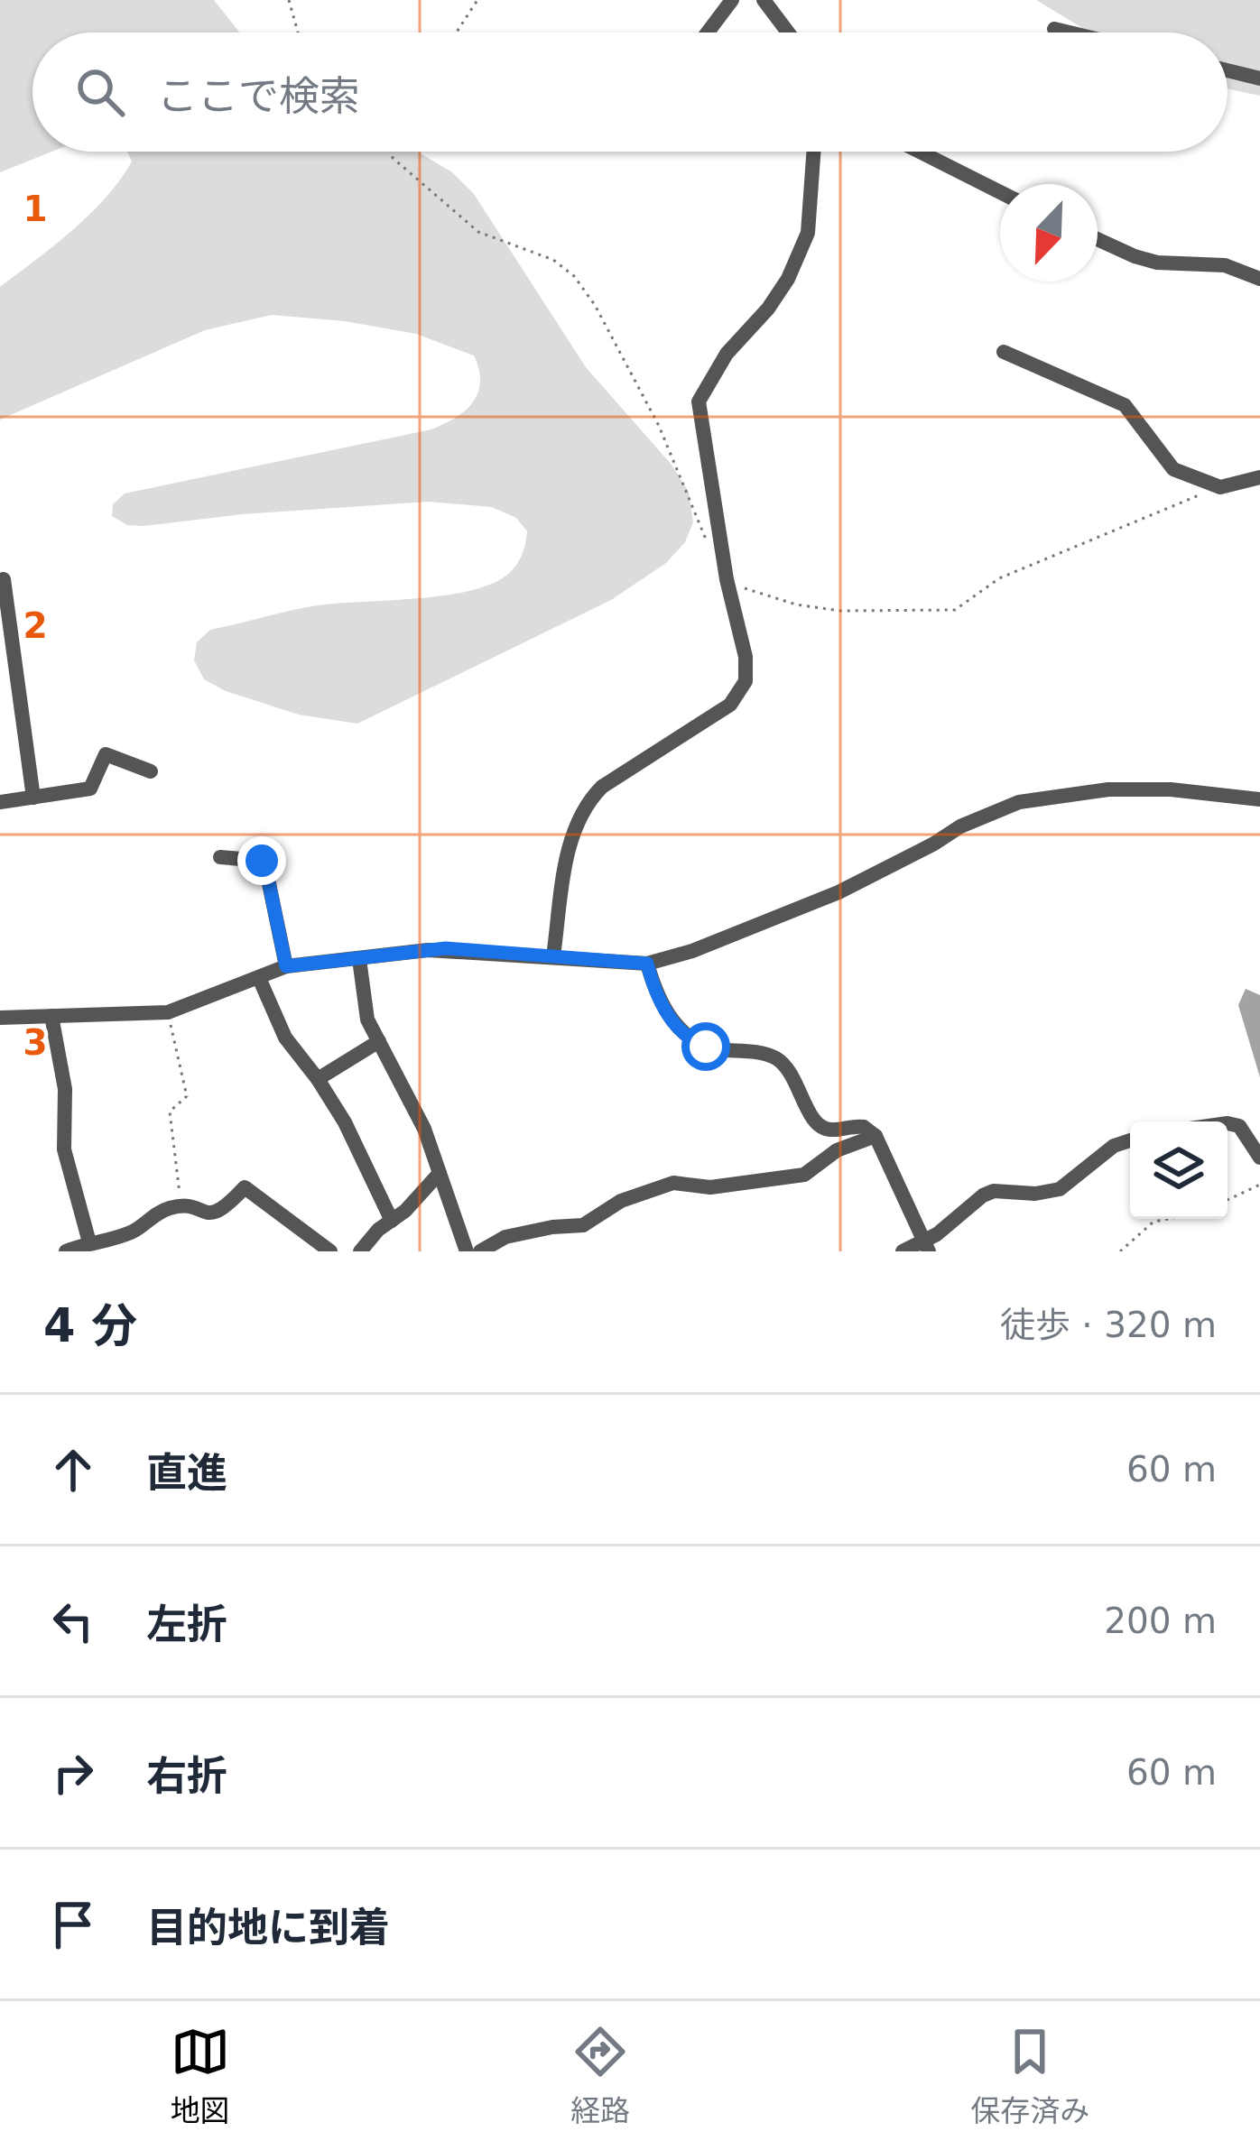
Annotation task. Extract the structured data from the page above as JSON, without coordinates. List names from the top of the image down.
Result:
{
  "north": "bottom left",
  "page": {
    "search": "ここで検索",
    "heading": ["4 分", "徒歩 · 320 m"],
    "list": [
      ["直進", "60 m"],
      ["左折", "200 m"],
      ["右折", "60 m"],
      "目的地に到着"
    ],
    "nav": ["地図", "経路", "保存済み"]
  },
  "grid": {
    "rows": ["1", "2", "3"]
  }
}
